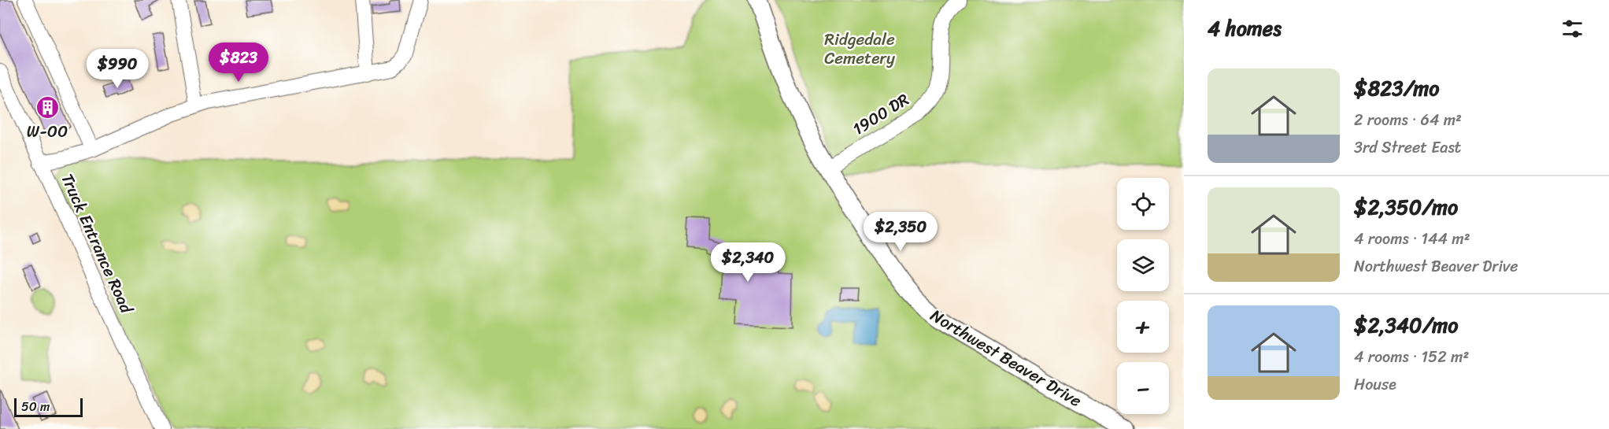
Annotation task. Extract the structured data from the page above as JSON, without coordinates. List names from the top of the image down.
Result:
{
  "streets": {
    "main road": ["Northwest Beaver Drive"],
    "street": ["1900 DR", "Truck Entrance Road"]
  },
  "crossings": [
    ["1900 DR", "Northwest Beaver Drive"]
  ],
  "parks": ["Ridgedale Cemetery"],
  "places": {
    "building": ["W-00"]
  },
  "scale_bar": "50 m",
  "page": {
    "heading": "4 homes",
    "price": [
      "$823",
      "$990",
      "$2,350",
      "$2,340"
    ],
    "list": [
      {
        "name": "$823/mo",
        "note": "2 rooms · 64 m² · 3rd Street East"
      },
      {
        "name": "$2,350/mo",
        "note": "4 rooms · 144 m² · Northwest Beaver Drive"
      },
      {
        "name": "$2,340/mo",
        "note": "4 rooms · 152 m² · House"
      }
    ],
    "map_buttons": ["+", "−"],
    "scale": "50 m"
  }
}
